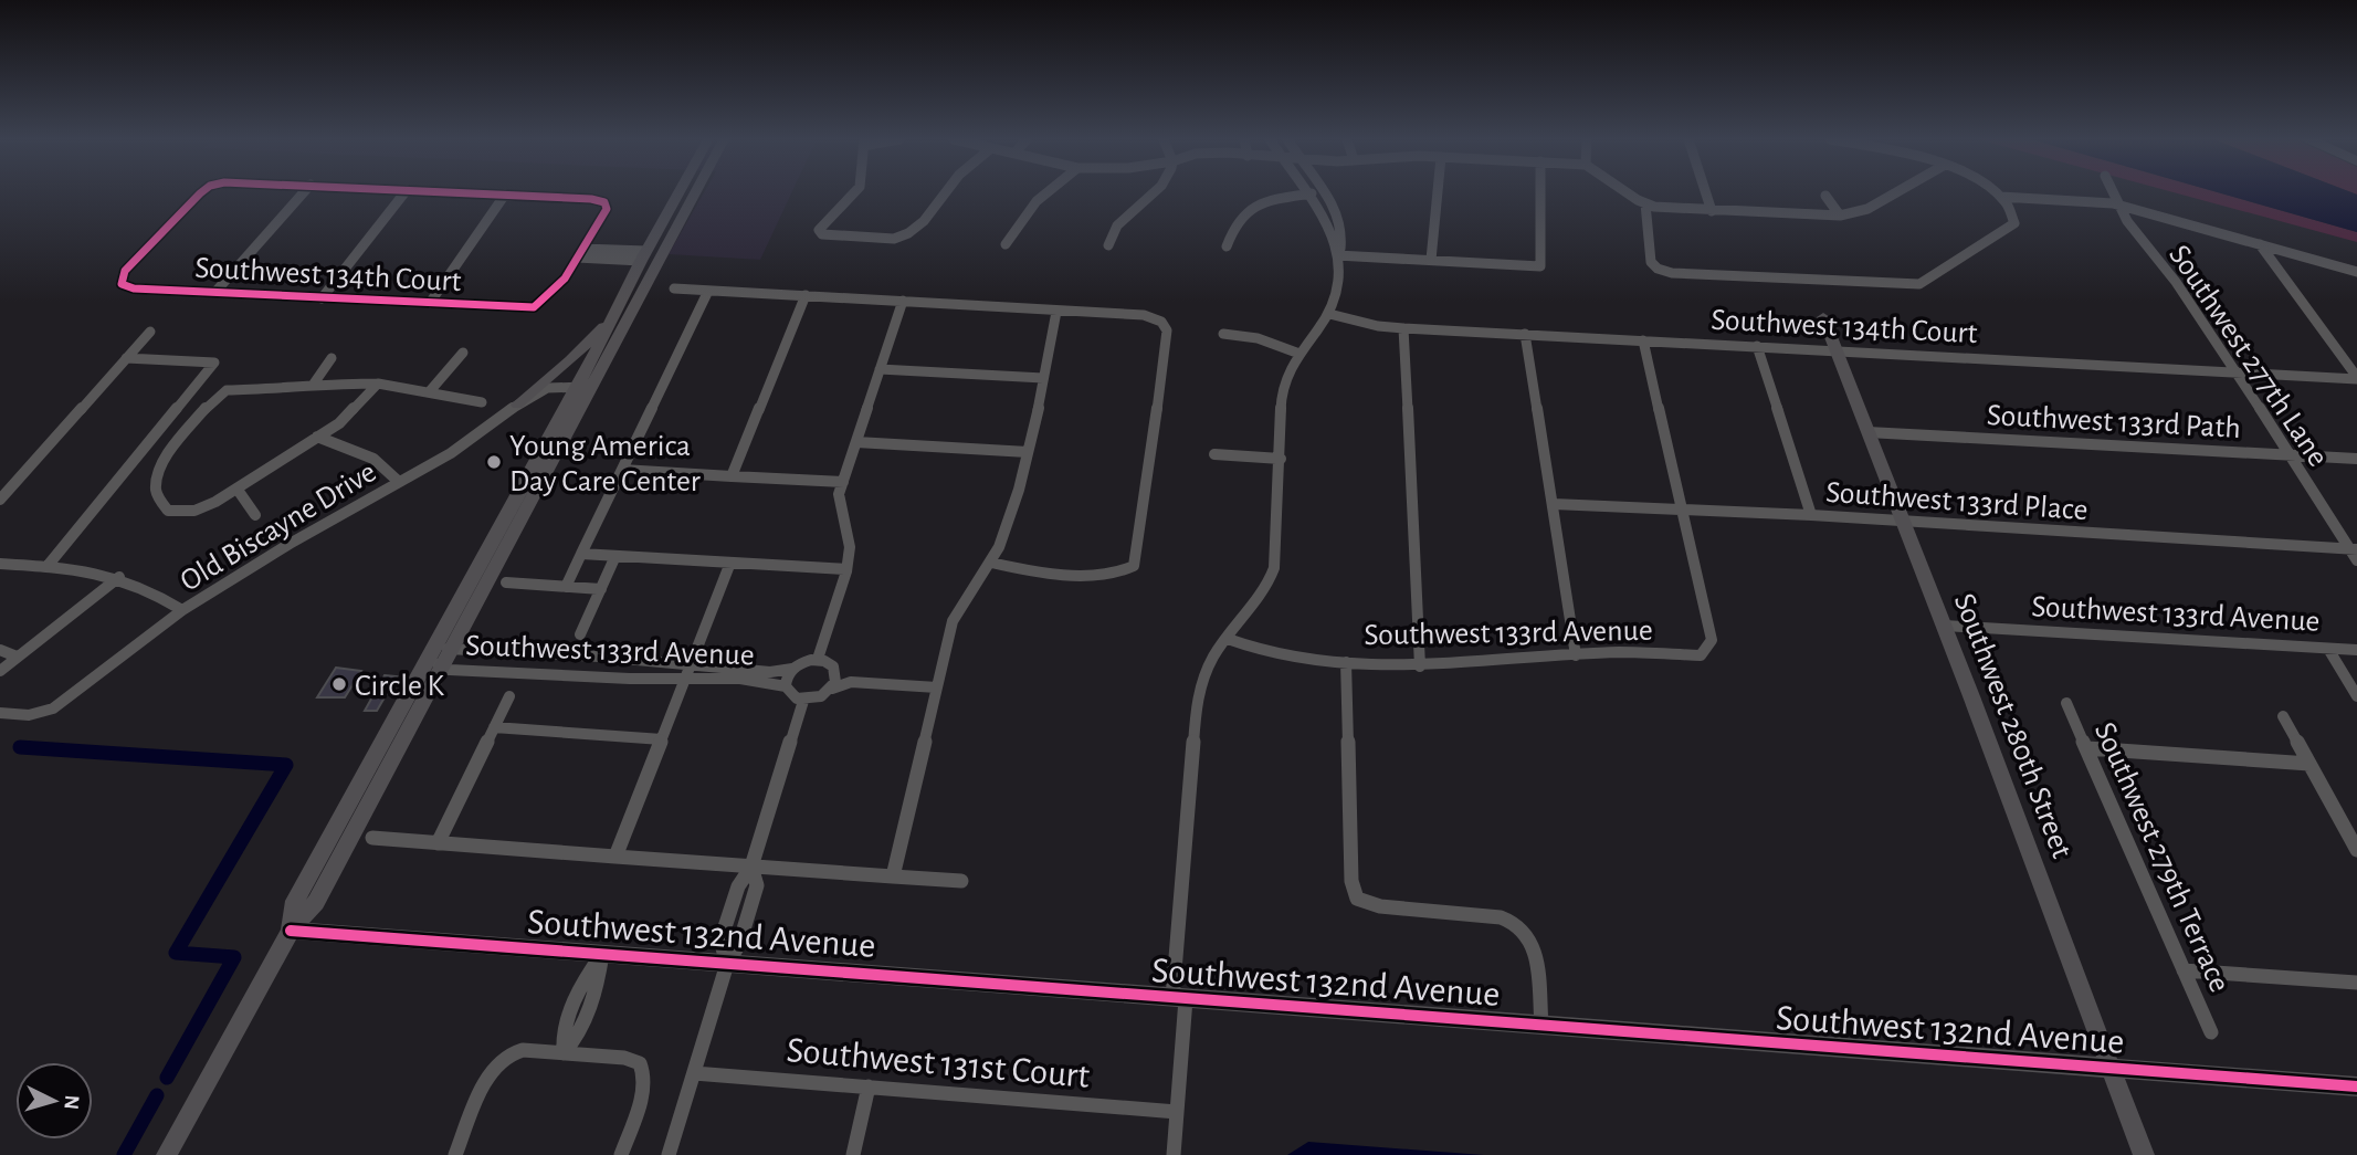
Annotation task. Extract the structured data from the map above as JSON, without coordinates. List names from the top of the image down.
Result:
{
  "streets": {
    "street": [
      "Southwest 134th Court",
      "Southwest 277th Lane",
      "Southwest 133rd Path",
      "Southwest 133rd Place",
      "Old Biscayne Drive",
      "Southwest 133rd Avenue",
      "Southwest 280th Street",
      "Southwest 279th Terrace",
      "Southwest 132nd Avenue",
      "Southwest 131st Court"
    ]
  },
  "crossings": [
    ["Southwest 134th Court", "Southwest 277th Lane"],
    ["Southwest 134th Court", "Southwest 280th Street"],
    ["Southwest 277th Lane", "Southwest 133rd Path"],
    ["Southwest 277th Lane", "Southwest 133rd Place"],
    ["Southwest 133rd Path", "Southwest 280th Street"],
    ["Southwest 133rd Place", "Southwest 133rd Avenue"],
    ["Southwest 133rd Place", "Southwest 280th Street"],
    ["Southwest 133rd Avenue", "Southwest 280th Street"],
    ["Southwest 280th Street", "Southwest 132nd Avenue"]
  ],
  "places": ["Young America Day Care Center", "Circle K"],
  "north": "right"
}
